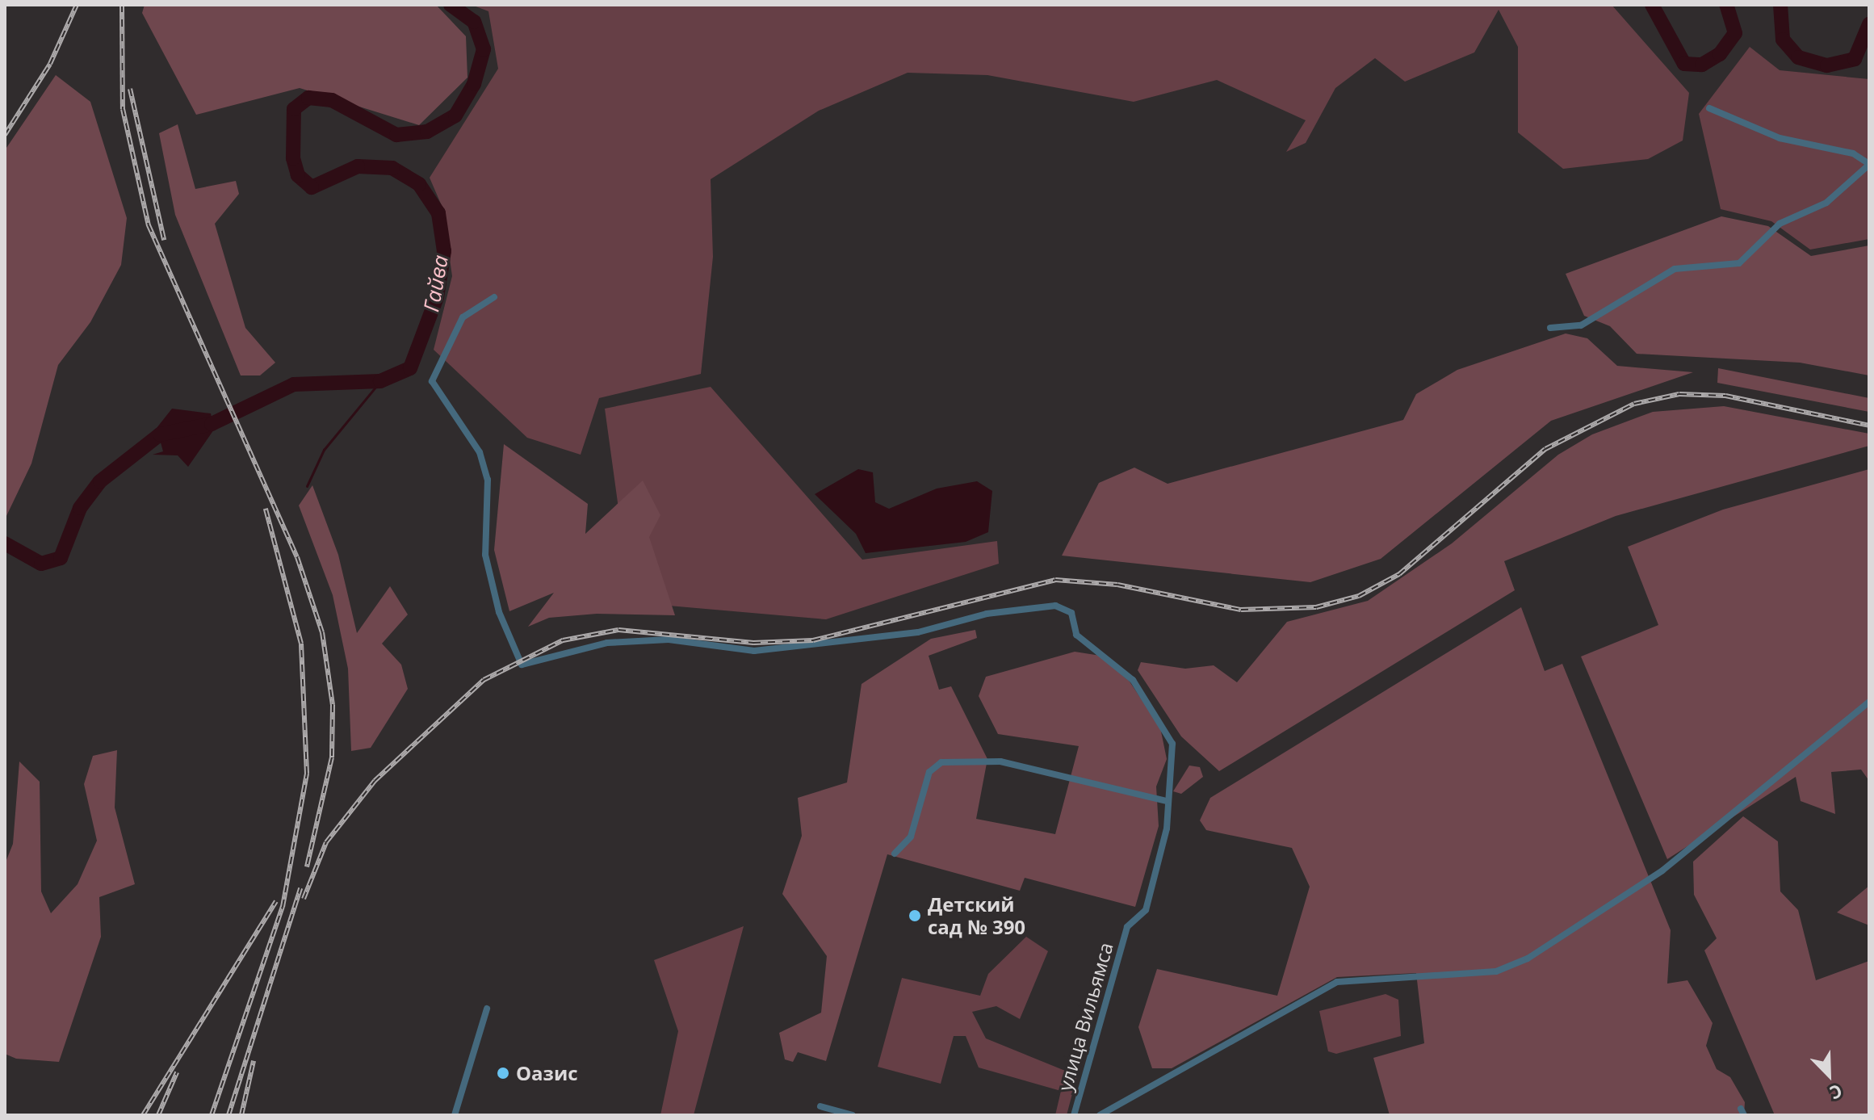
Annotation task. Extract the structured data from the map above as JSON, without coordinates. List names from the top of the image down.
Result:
{
  "streets": {
    "street": ["улица Вильямса"]
  },
  "water": ["Гайва"],
  "places": ["Детский сад № 390", "Оазис"],
  "north": "bottom right"
}
